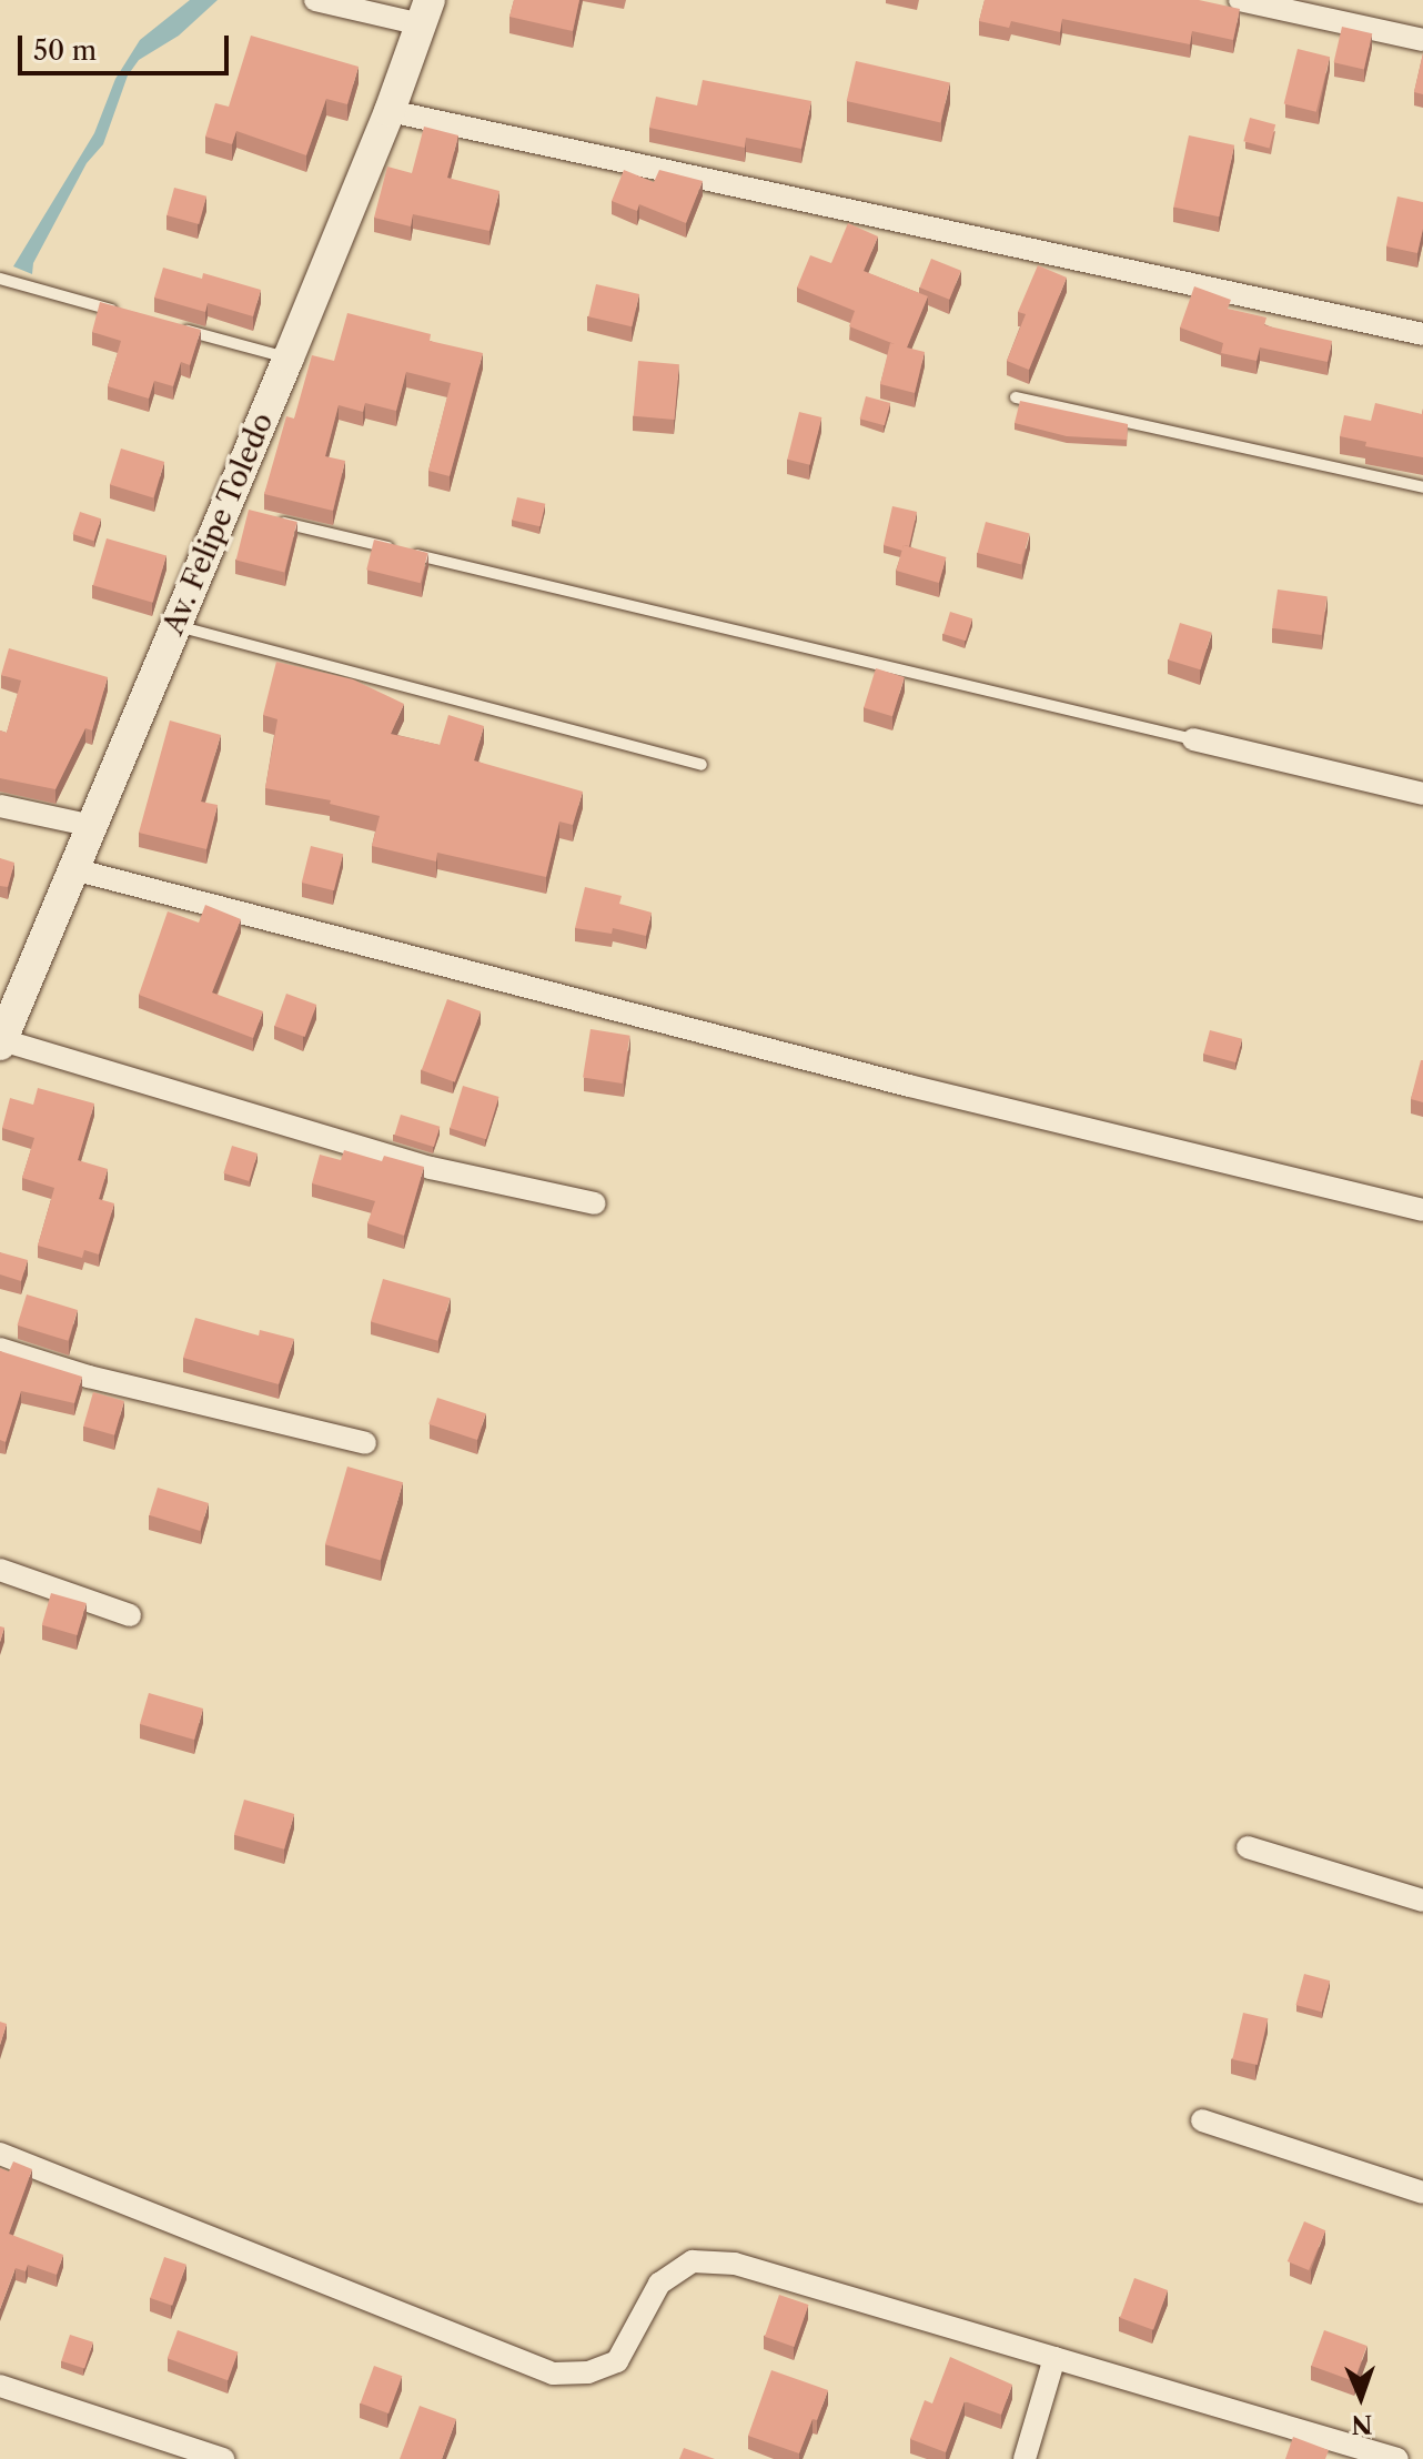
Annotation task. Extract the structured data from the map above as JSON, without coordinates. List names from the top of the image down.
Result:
{
  "streets": {
    "main road": ["Av. Felipe Toledo"]
  },
  "scale_bar": "50 m",
  "north": "bottom"
}
